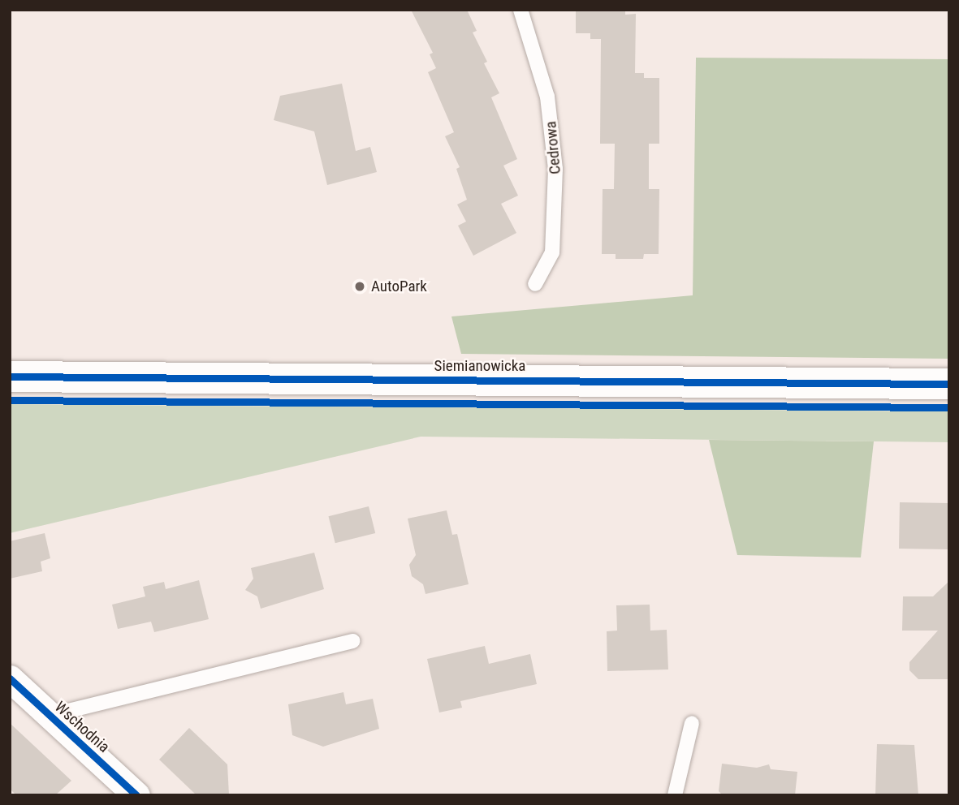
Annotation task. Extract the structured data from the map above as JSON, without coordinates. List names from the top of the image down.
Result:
{
  "streets": {
    "street": ["Siemianowicka", "Wschodnia"],
    "lane": ["Cedrowa"]
  },
  "places": ["AutoPark"]
}
